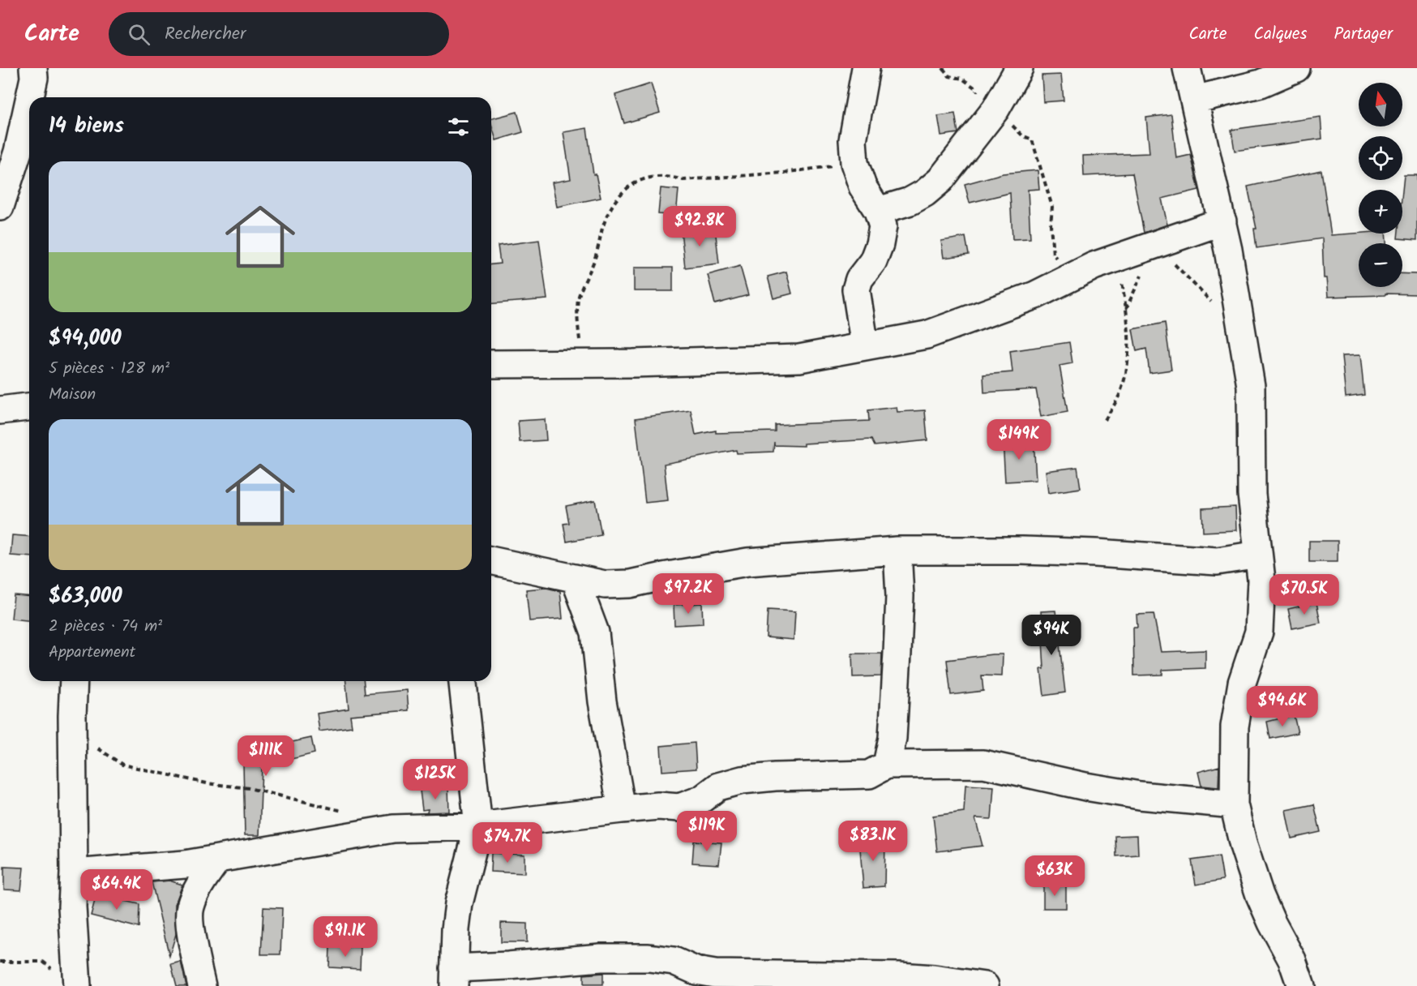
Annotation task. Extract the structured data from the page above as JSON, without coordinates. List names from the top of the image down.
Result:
{
  "north": "top",
  "page": {
    "header": "Carte",
    "search": "Rechercher",
    "nav": ["Carte", "Calques", "Partager"],
    "map_buttons": ["+", "−"],
    "heading": "14 biens",
    "list": [
      {
        "name": "$94,000",
        "note": "5 pièces · 128 m² · Maison"
      },
      {
        "name": "$63,000",
        "note": "2 pièces · 74 m² · Appartement"
      }
    ],
    "price": [
      "$92.8K",
      "$149K",
      "$97.2K",
      "$70.5K",
      "$94K",
      "$94.6K",
      "$111K",
      "$125K",
      "$119K",
      "$83.1K",
      "$74.7K",
      "$63K",
      "$64.4K",
      "$91.1K"
    ]
  }
}
